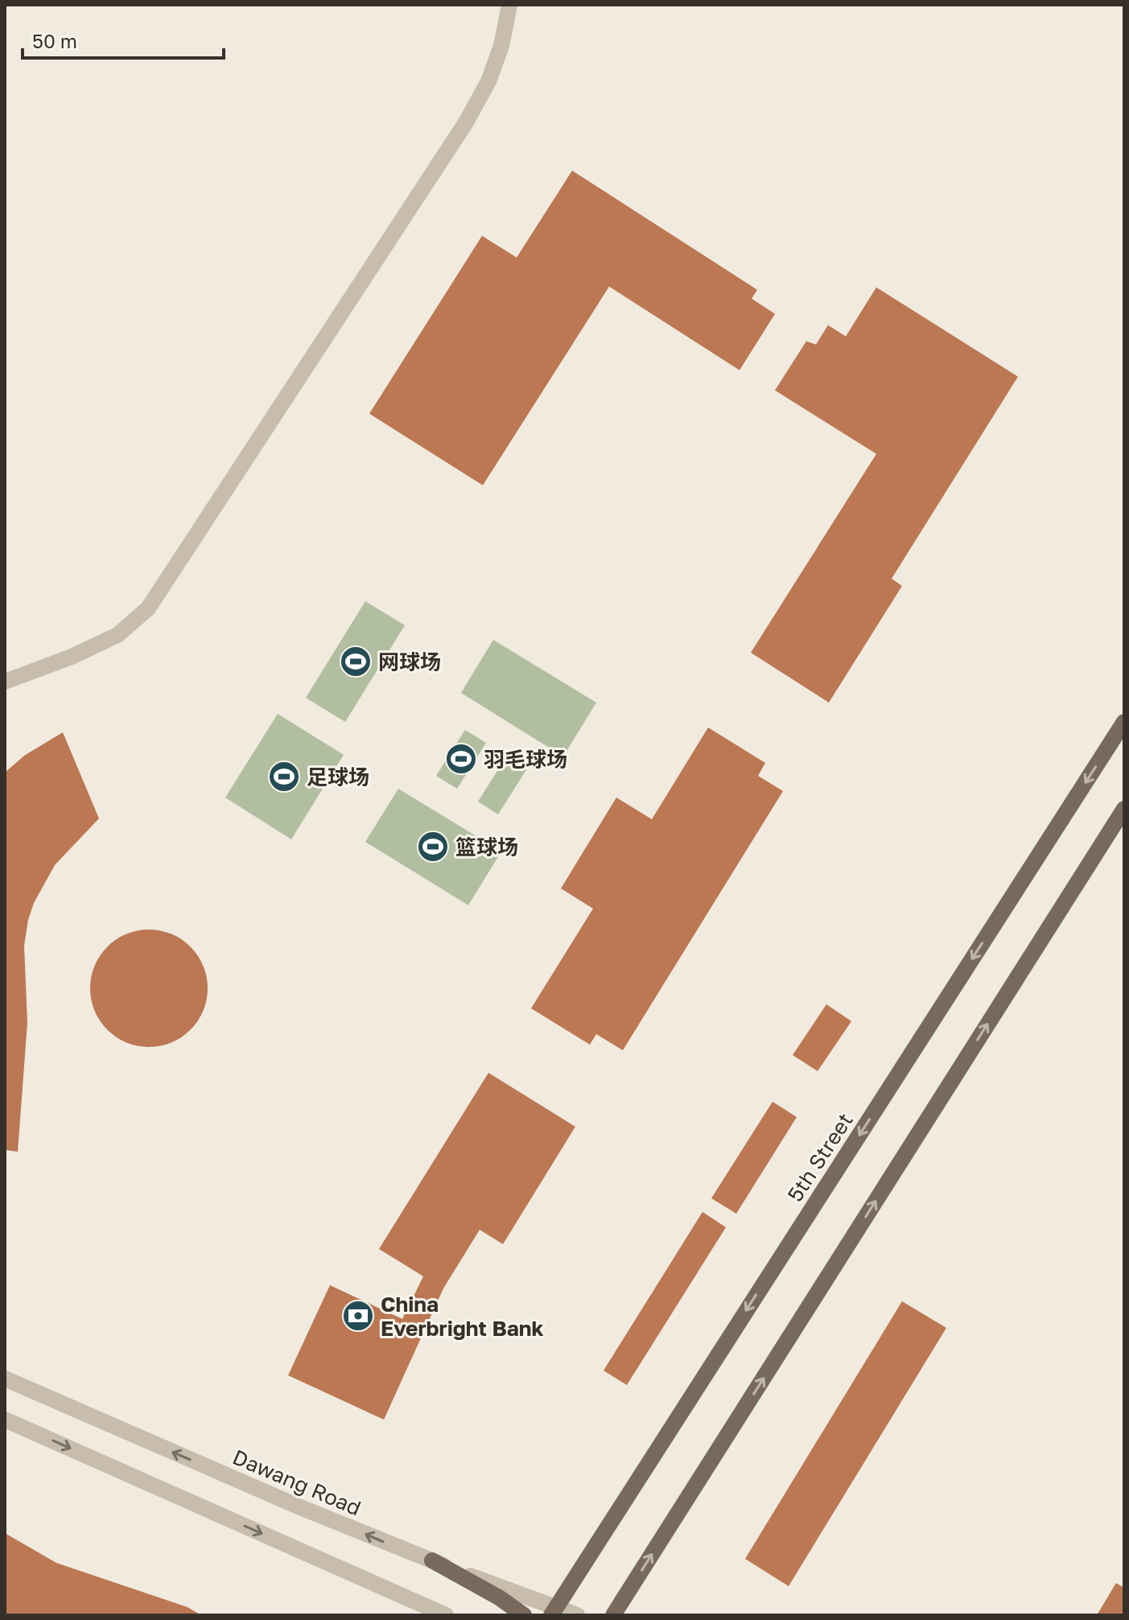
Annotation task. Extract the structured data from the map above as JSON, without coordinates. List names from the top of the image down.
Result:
{
  "streets": {
    "main road": ["5th Street"],
    "street": ["Dawang Road"]
  },
  "crossings": [
    ["5th Street", "Dawang Road"]
  ],
  "places": {
    "sports": [
      "网球场",
      "羽毛球场",
      "足球场",
      "篮球场"
    ],
    "bank": ["China Everbright Bank"]
  },
  "scale_bar": "50 m"
}
